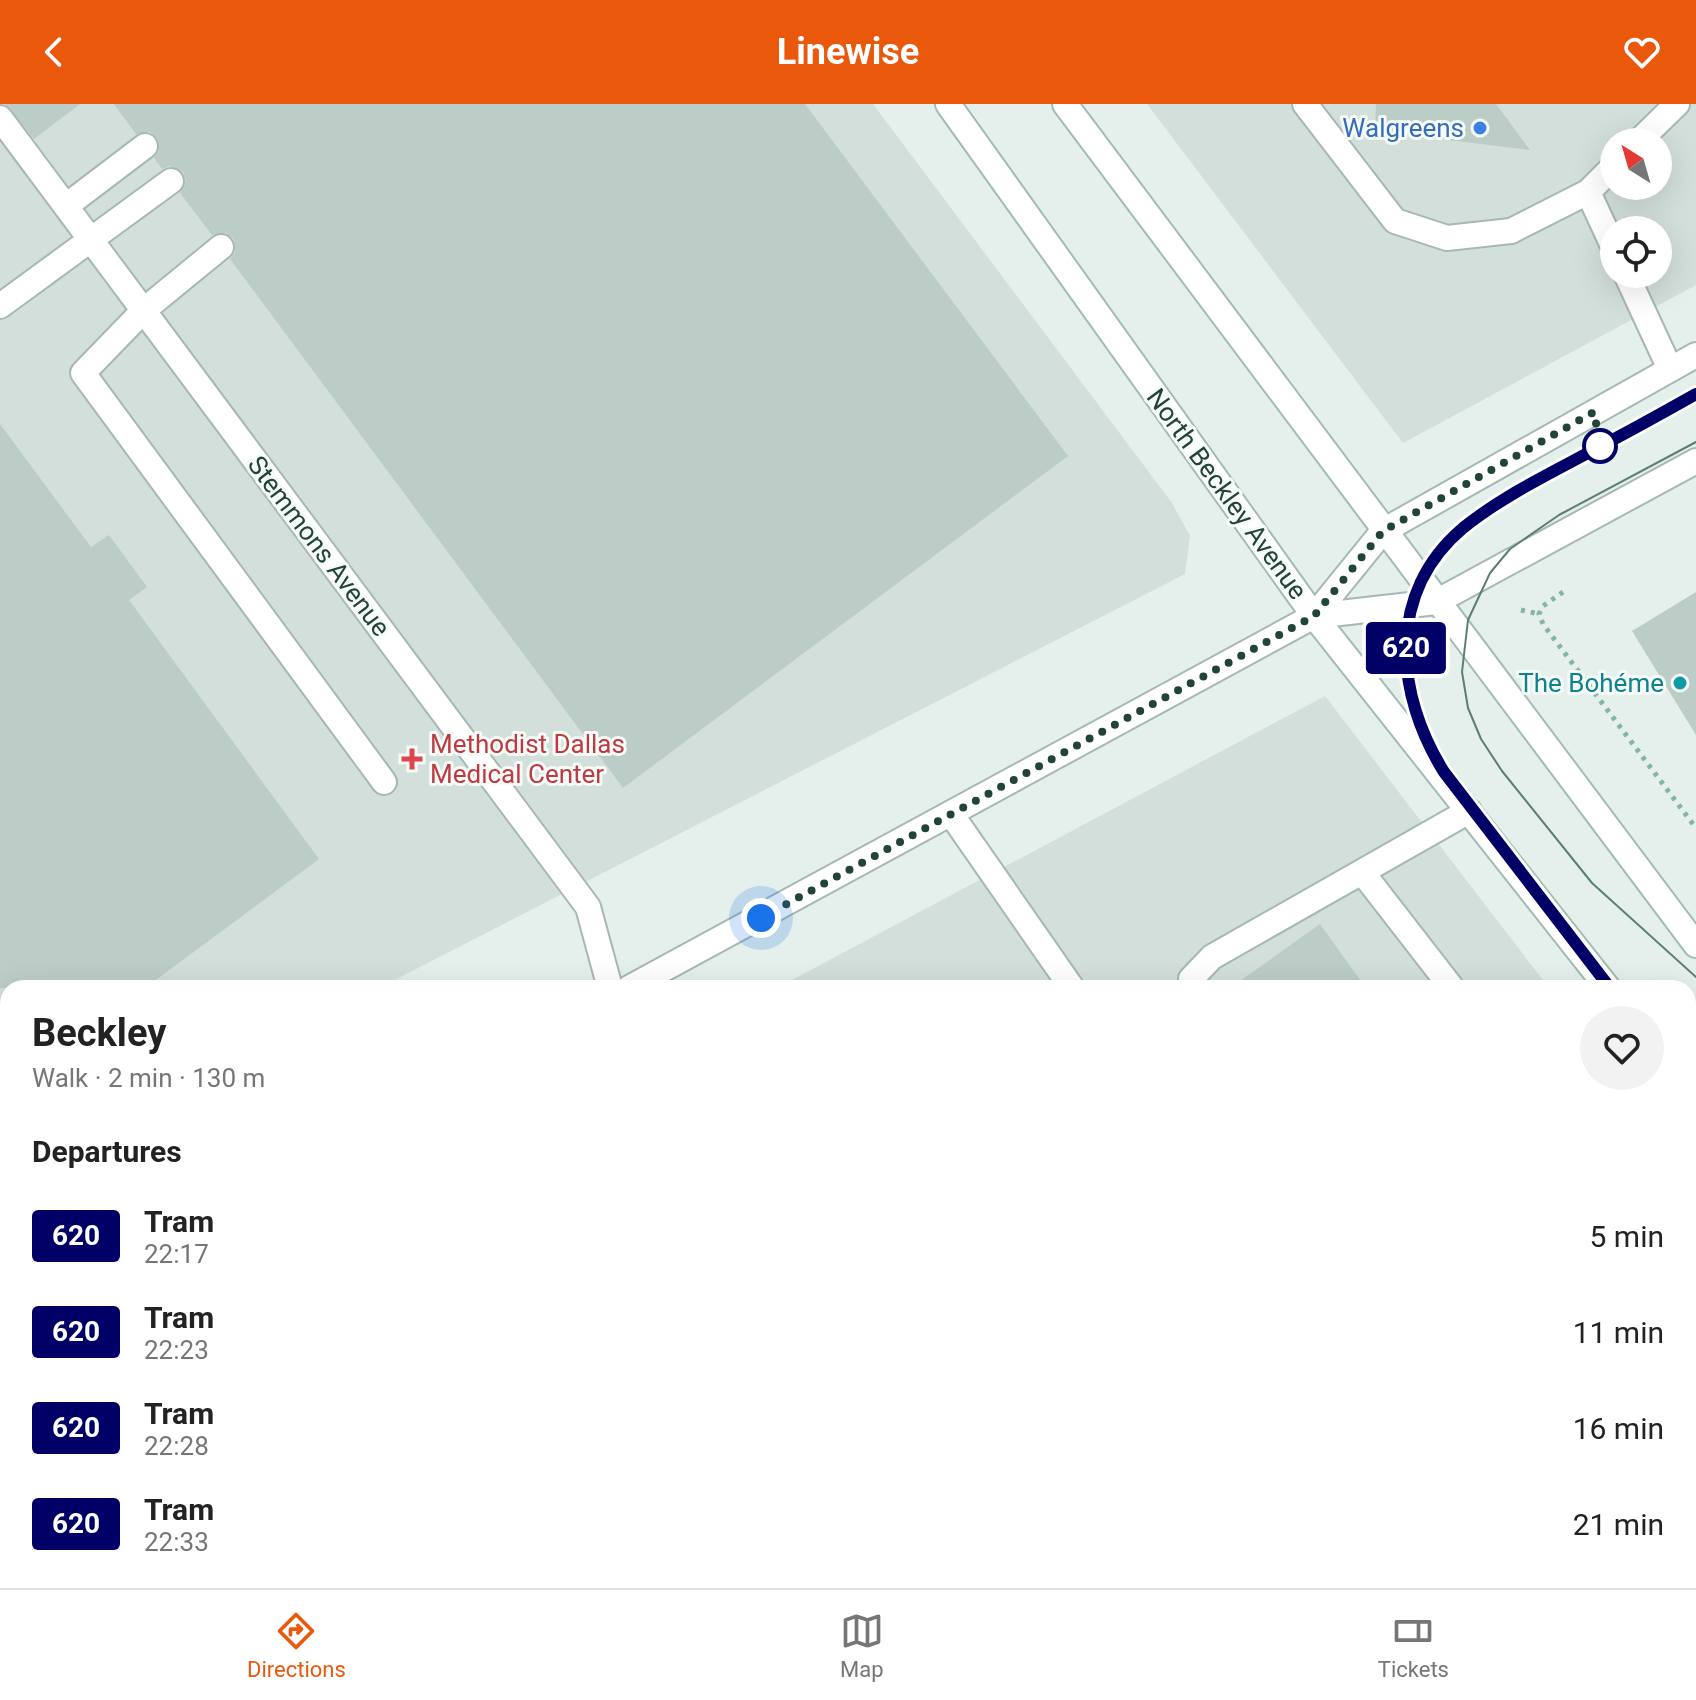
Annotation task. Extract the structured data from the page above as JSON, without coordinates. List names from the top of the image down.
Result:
{
  "streets": {
    "street": ["North Beckley Avenue", "Stemmons Avenue"]
  },
  "places": {
    "other": ["Walgreens", "The Bohéme"],
    "health": ["Methodist Dallas Medical Center"]
  },
  "lines": ["tram line 620"],
  "north": "top left",
  "page": {
    "header": "Linewise",
    "on_map": "620",
    "heading": [
      ["Beckley", "Walk · 2 min · 130 m"],
      "Departures"
    ],
    "list": [
      {
        "mark": "620",
        "name": "Tram",
        "note": "22:17",
        "value": "5 min"
      },
      {
        "mark": "620",
        "name": "Tram",
        "note": "22:23",
        "value": "11 min"
      },
      {
        "mark": "620",
        "name": "Tram",
        "note": "22:28",
        "value": "16 min"
      },
      {
        "mark": "620",
        "name": "Tram",
        "note": "22:33",
        "value": "21 min"
      }
    ],
    "tabs": ["Directions", "Map", "Tickets"]
  }
}
